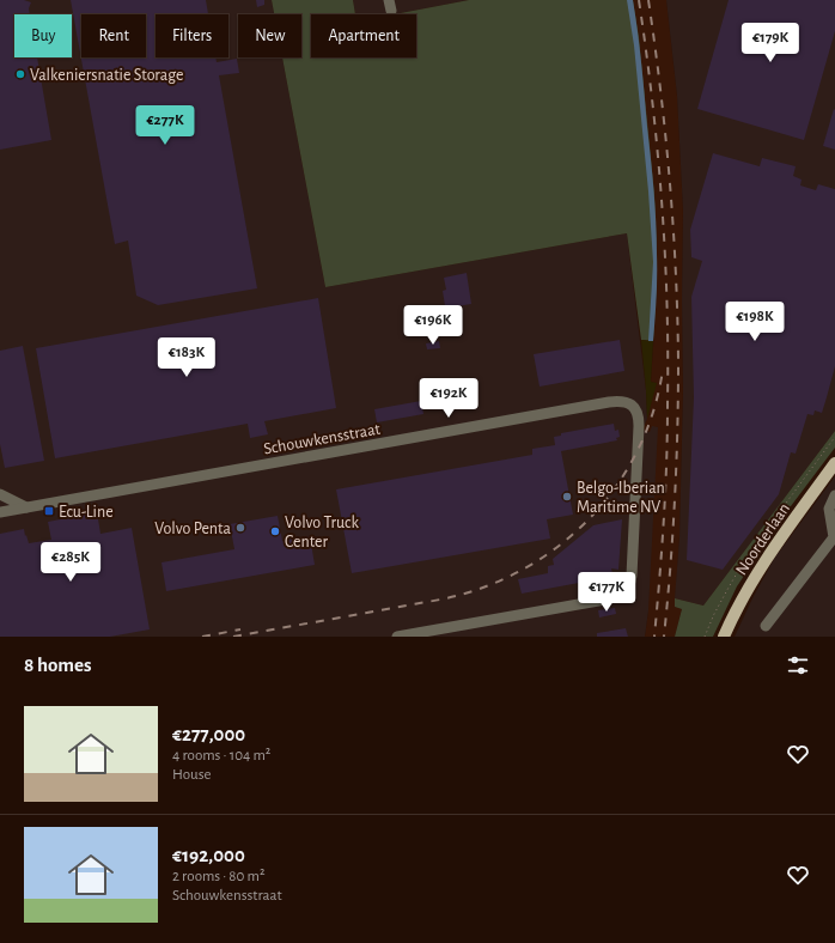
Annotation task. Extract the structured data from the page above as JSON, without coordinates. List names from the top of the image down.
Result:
{
  "streets": {
    "main road": ["Noorderlaan"],
    "street": ["Schouwkensstraat"]
  },
  "places": {
    "other": [
      "Valkeniersnatie Storage",
      "Belgo-Iberian Maritime NV",
      "Volvo Penta",
      "Volvo Truck Center"
    ],
    "transit": ["Ecu-Line"]
  },
  "page": {
    "chip": [
      "Buy",
      "Rent",
      "Filters",
      "New",
      "Apartment"
    ],
    "price": [
      "€179K",
      "€277K",
      "€198K",
      "€196K",
      "€183K",
      "€192K",
      "€285K",
      "€177K"
    ],
    "heading": "8 homes",
    "list": [
      {
        "name": "€277,000",
        "note": "4 rooms · 104 m² · House"
      },
      {
        "name": "€192,000",
        "note": "2 rooms · 80 m² · Schouwkensstraat"
      }
    ]
  }
}
